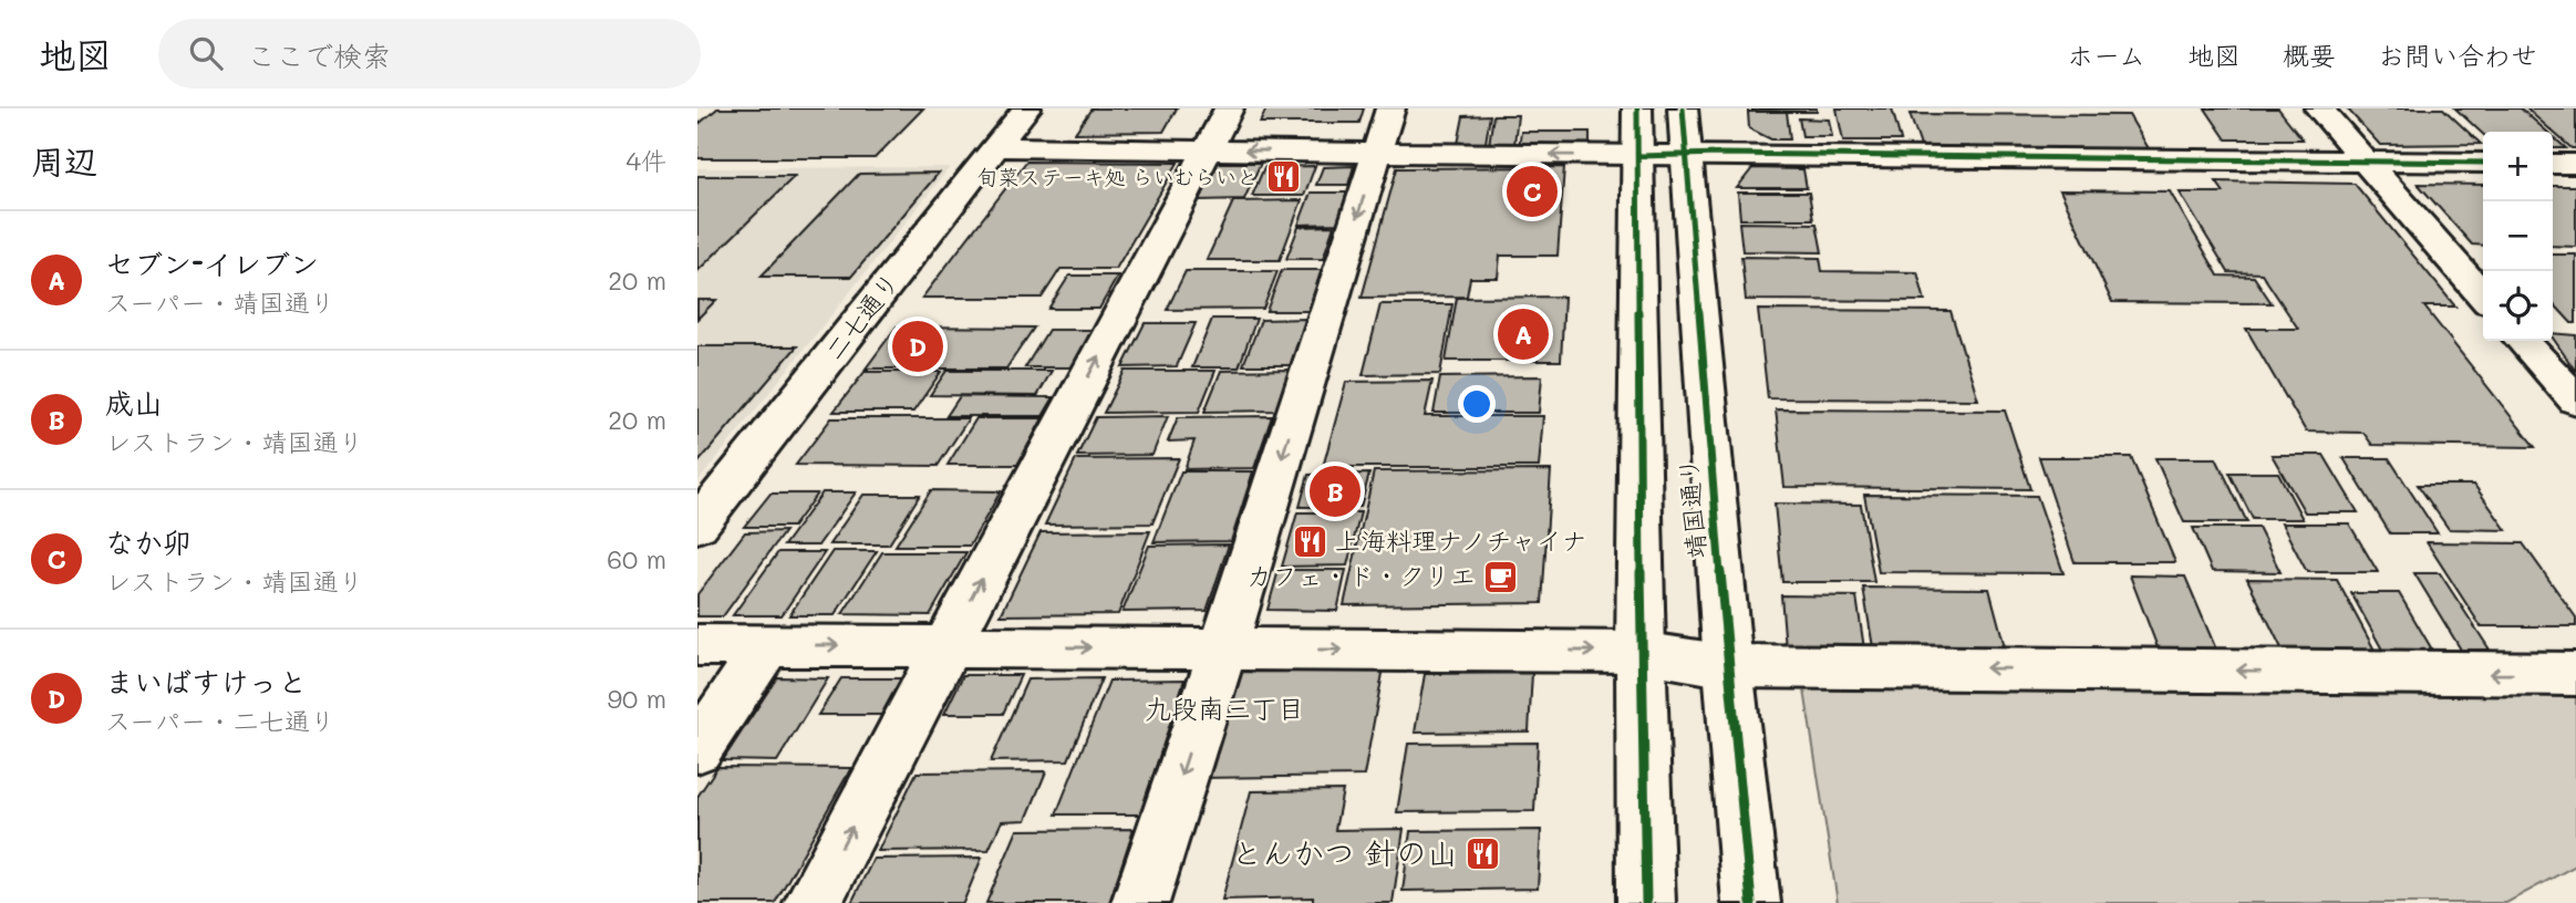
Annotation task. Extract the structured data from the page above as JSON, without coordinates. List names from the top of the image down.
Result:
{
  "streets": {
    "street": ["二七通り", "靖国通り"]
  },
  "districts": ["九段南三丁目"],
  "places": {
    "restaurant": ["旬菜ステーキ処 らいむらいと", "上海料理ナノチャイナ", "とんかつ 針の山"],
    "cafe": ["カフェ・ド・クリエ"]
  },
  "page": {
    "header": "地図",
    "search": "ここで検索",
    "nav": [
      "ホーム",
      "地図",
      "概要",
      "お問い合わせ"
    ],
    "heading": ["周辺", "4件"],
    "map_buttons": ["+", "−"],
    "pins": [
      "C",
      "A",
      "D",
      "B"
    ],
    "list": [
      {
        "mark": "A",
        "name": "セブン-イレブン",
        "note": "スーパー · 靖国通り",
        "value": "20 m"
      },
      {
        "mark": "B",
        "name": "成山",
        "note": "レストラン · 靖国通り",
        "value": "20 m"
      },
      {
        "mark": "C",
        "name": "なか卯",
        "note": "レストラン · 靖国通り",
        "value": "60 m"
      },
      {
        "mark": "D",
        "name": "まいばすけっと",
        "note": "スーパー · 二七通り",
        "value": "90 m"
      }
    ]
  }
}
